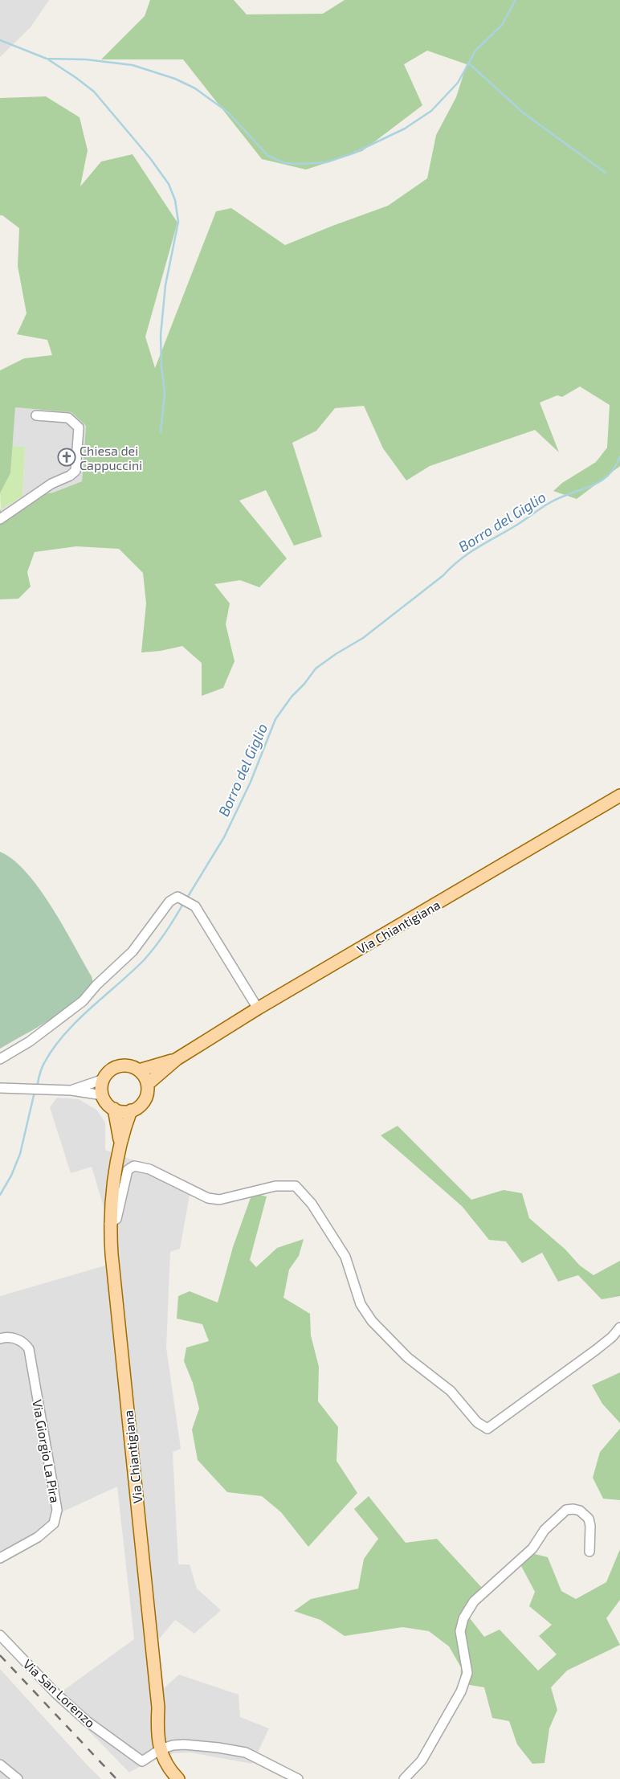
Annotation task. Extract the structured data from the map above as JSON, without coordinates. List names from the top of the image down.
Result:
{
  "streets": {
    "main road": ["Via Chiantigiana"],
    "street": ["Via Giorgio La Pira", "Via San Lorenzo"]
  },
  "crossings": [
    ["Via Chiantigiana", "Via San Lorenzo"]
  ],
  "water": ["Borro del Giglio"],
  "places": {
    "church": ["Chiesa dei Cappuccini"]
  }
}
